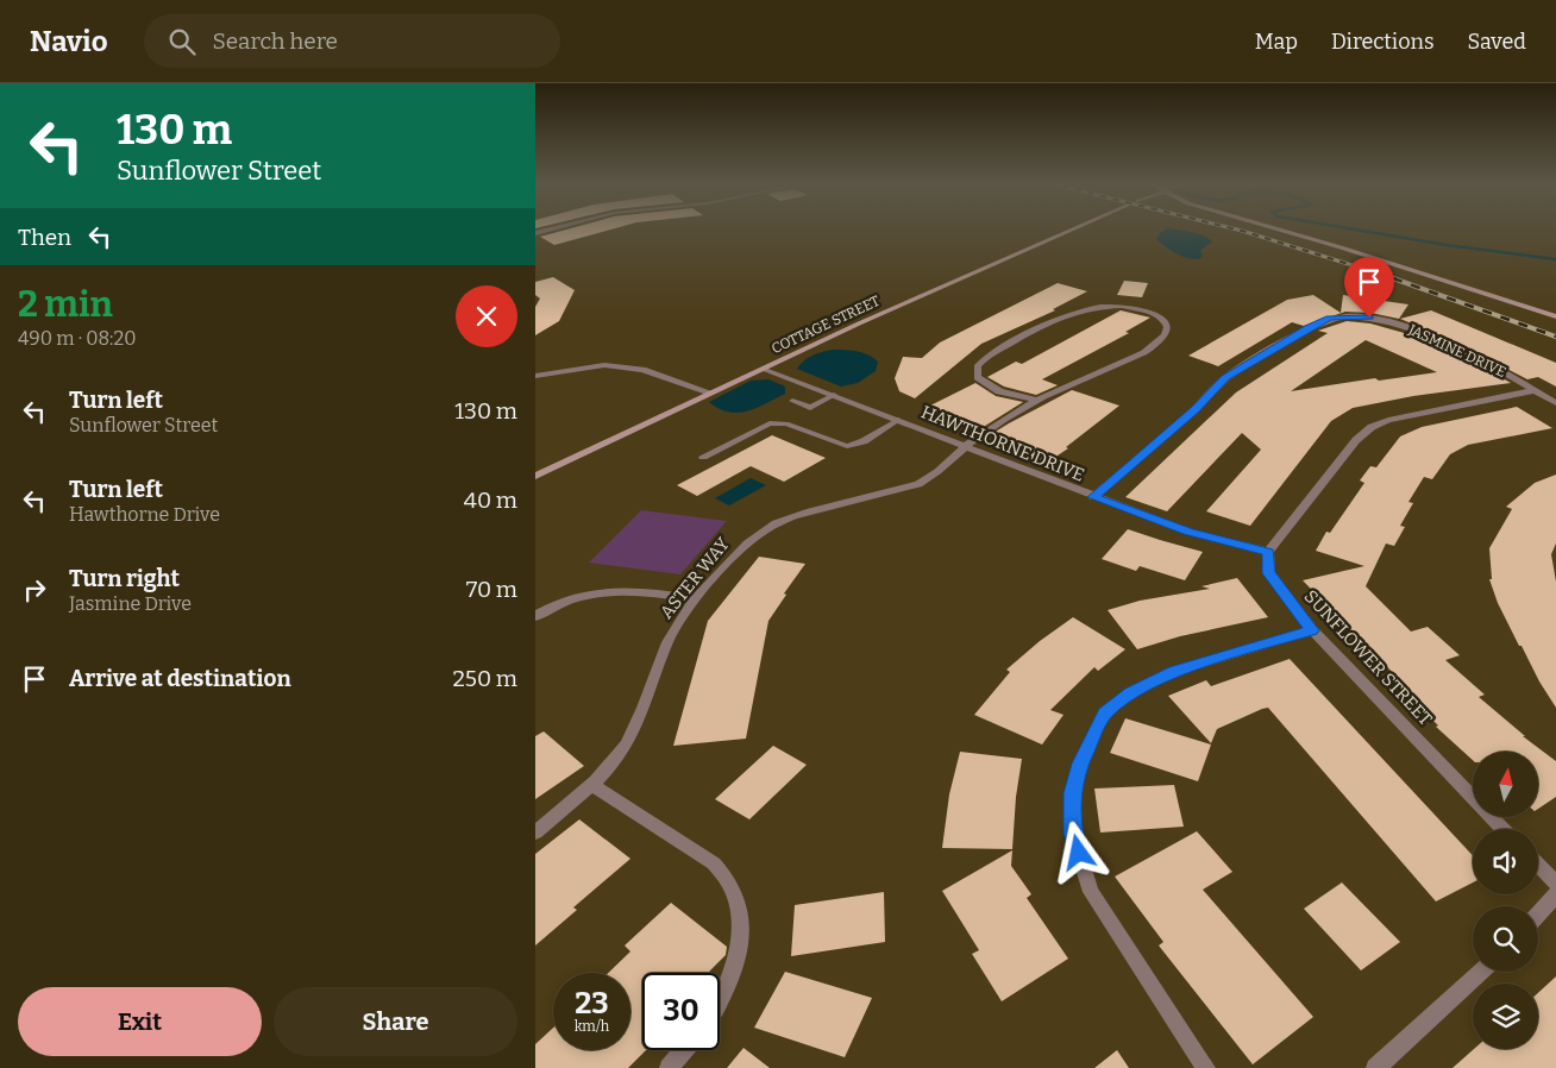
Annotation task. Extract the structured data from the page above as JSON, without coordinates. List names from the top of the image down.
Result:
{
  "streets": {
    "street": [
      "COTTAGE STREET",
      "JASMINE DRIVE",
      "HAWTHORNE DRIVE",
      "ASTER WAY",
      "SUNFLOWER STREET"
    ]
  },
  "crossings": [
    ["COTTAGE STREET", "HAWTHORNE DRIVE"],
    ["JASMINE DRIVE", "HAWTHORNE DRIVE"],
    ["HAWTHORNE DRIVE", "ASTER WAY"],
    ["HAWTHORNE DRIVE", "SUNFLOWER STREET"]
  ],
  "north": "top",
  "page": {
    "header": "Navio",
    "search": "Search here",
    "nav": ["Map", "Directions", "Saved"],
    "turn": ["130 m", "Sunflower Street"],
    "then": "Then",
    "heading": ["2 min", "490 m · 08:20"],
    "list": [
      {
        "name": "Turn left",
        "note": "Sunflower Street",
        "value": "130 m"
      },
      {
        "name": "Turn left",
        "note": "Hawthorne Drive",
        "value": "40 m"
      },
      {
        "name": "Turn right",
        "note": "Jasmine Drive",
        "value": "70 m"
      },
      {
        "name": "Arrive at destination",
        "value": "250 m"
      }
    ],
    "speed": "23 km/h",
    "limit": "30",
    "buttons": ["Exit", "Share"]
  }
}
